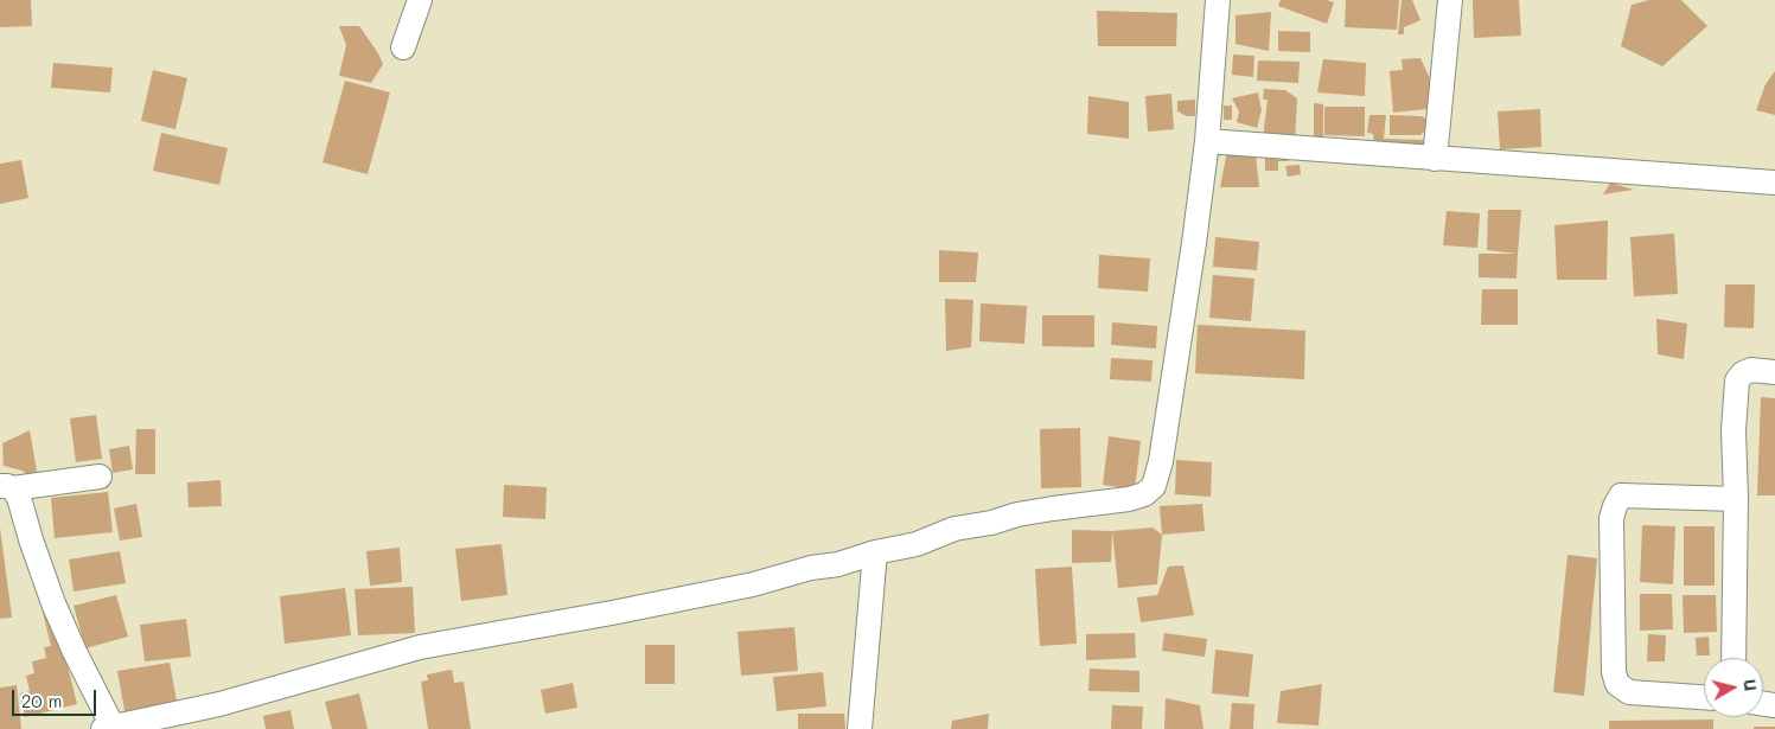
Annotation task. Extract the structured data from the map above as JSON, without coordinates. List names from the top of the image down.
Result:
{
  "scale_bar": "20 m",
  "north": "right"
}
